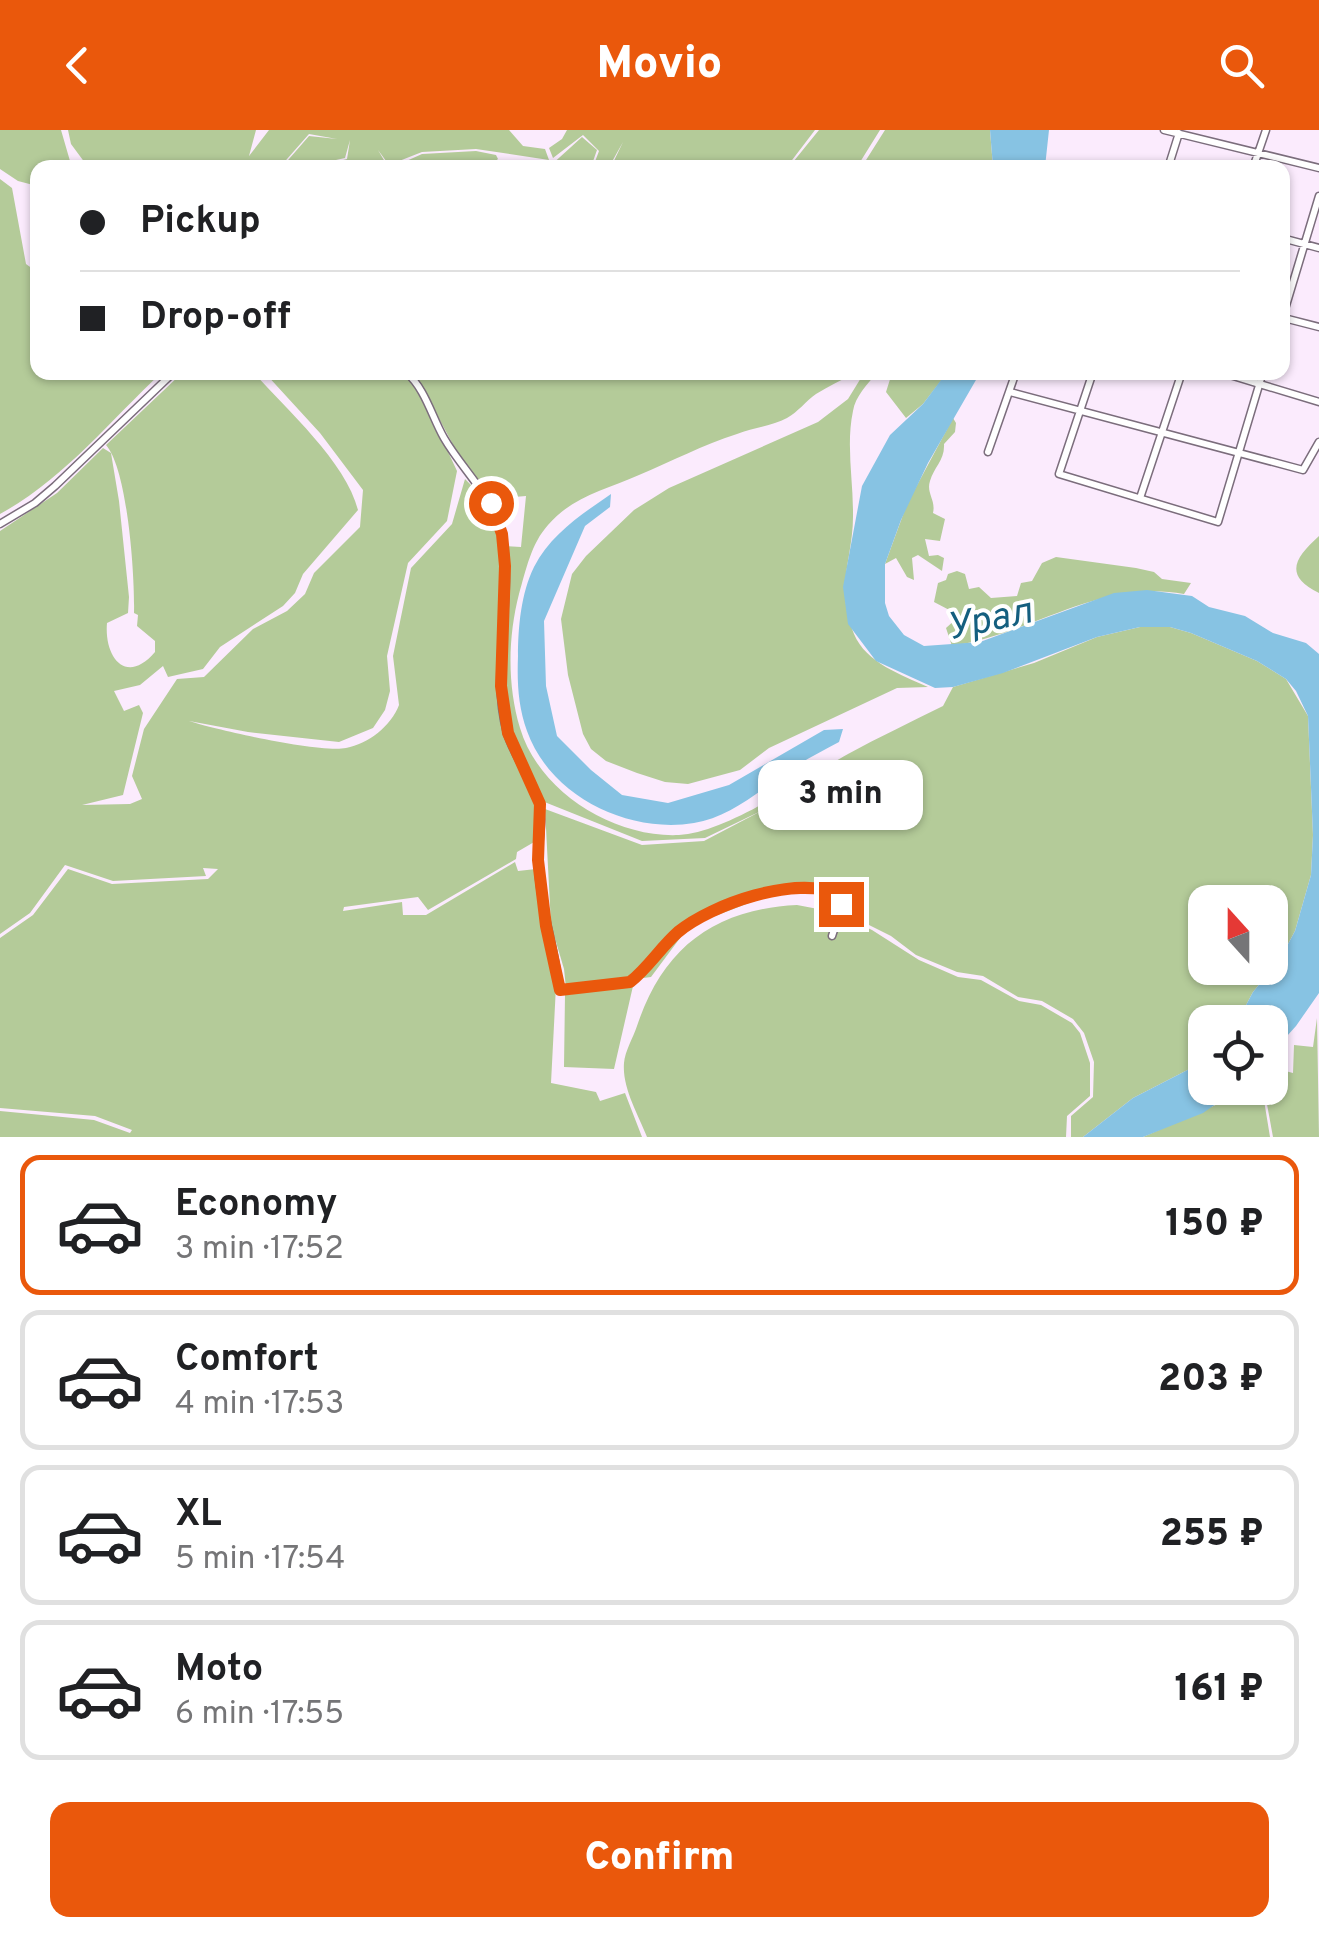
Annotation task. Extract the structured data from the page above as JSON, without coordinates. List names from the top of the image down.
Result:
{
  "water": ["Урал"],
  "north": "top",
  "page": {
    "header": "Movio",
    "banner": ["Pickup", "Drop-off"],
    "bubble": "3 min",
    "list": [
      {
        "name": "Economy",
        "note": "3 min · 17:52",
        "value": "150 ₽"
      },
      {
        "name": "Comfort",
        "note": "4 min · 17:53",
        "value": "203 ₽"
      },
      {
        "name": "XL",
        "note": "5 min · 17:54",
        "value": "255 ₽"
      },
      {
        "name": "Moto",
        "note": "6 min · 17:55",
        "value": "161 ₽"
      }
    ],
    "buttons": "Confirm"
  }
}
